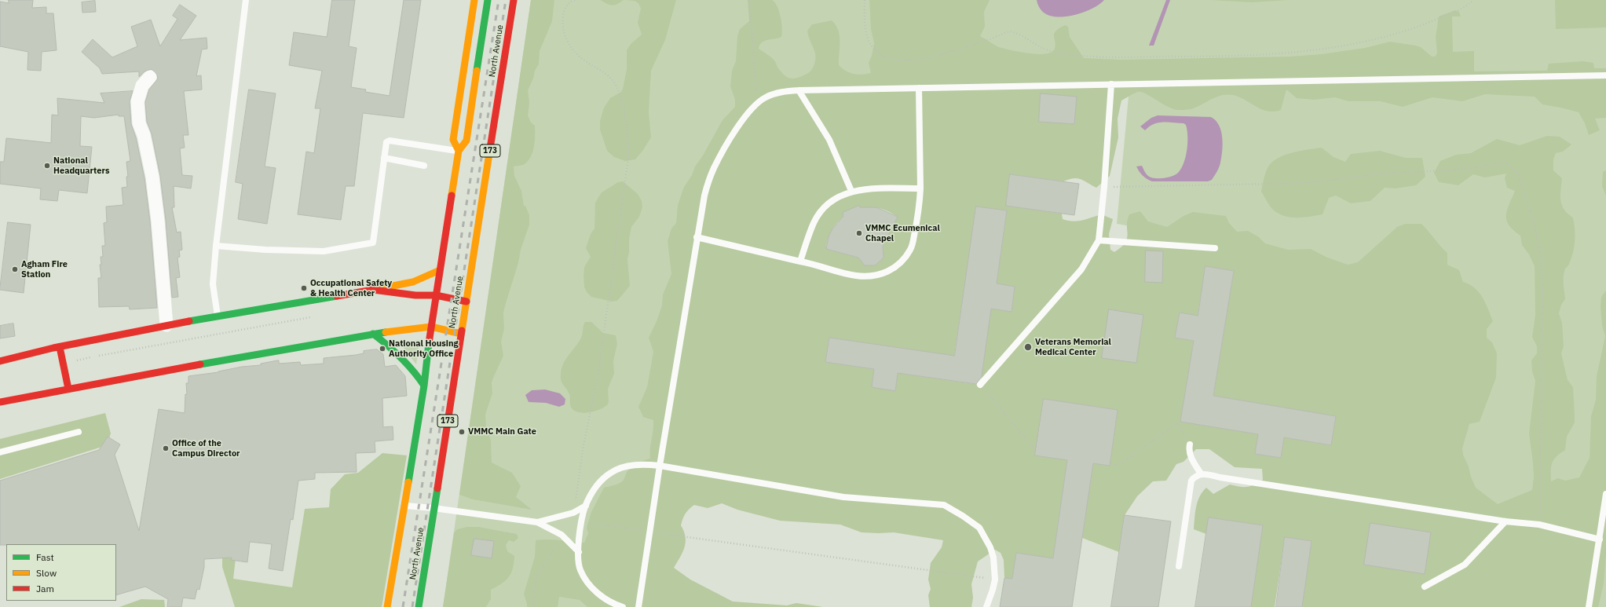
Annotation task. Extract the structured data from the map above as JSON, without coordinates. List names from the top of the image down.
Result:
{
  "streets": {
    "main road": ["North Avenue", "173"]
  },
  "places": [
    "National Headquarters",
    "VMMC Ecumenical Chapel",
    "Agham Fire Station",
    "Occupational Safety & Health Center",
    "Veterans Memorial Medical Center",
    "National Housing Authority Office",
    "VMMC Main Gate",
    "Office of the Campus Director"
  ],
  "legend": ["Fast", "Slow", "Jam"]
}
